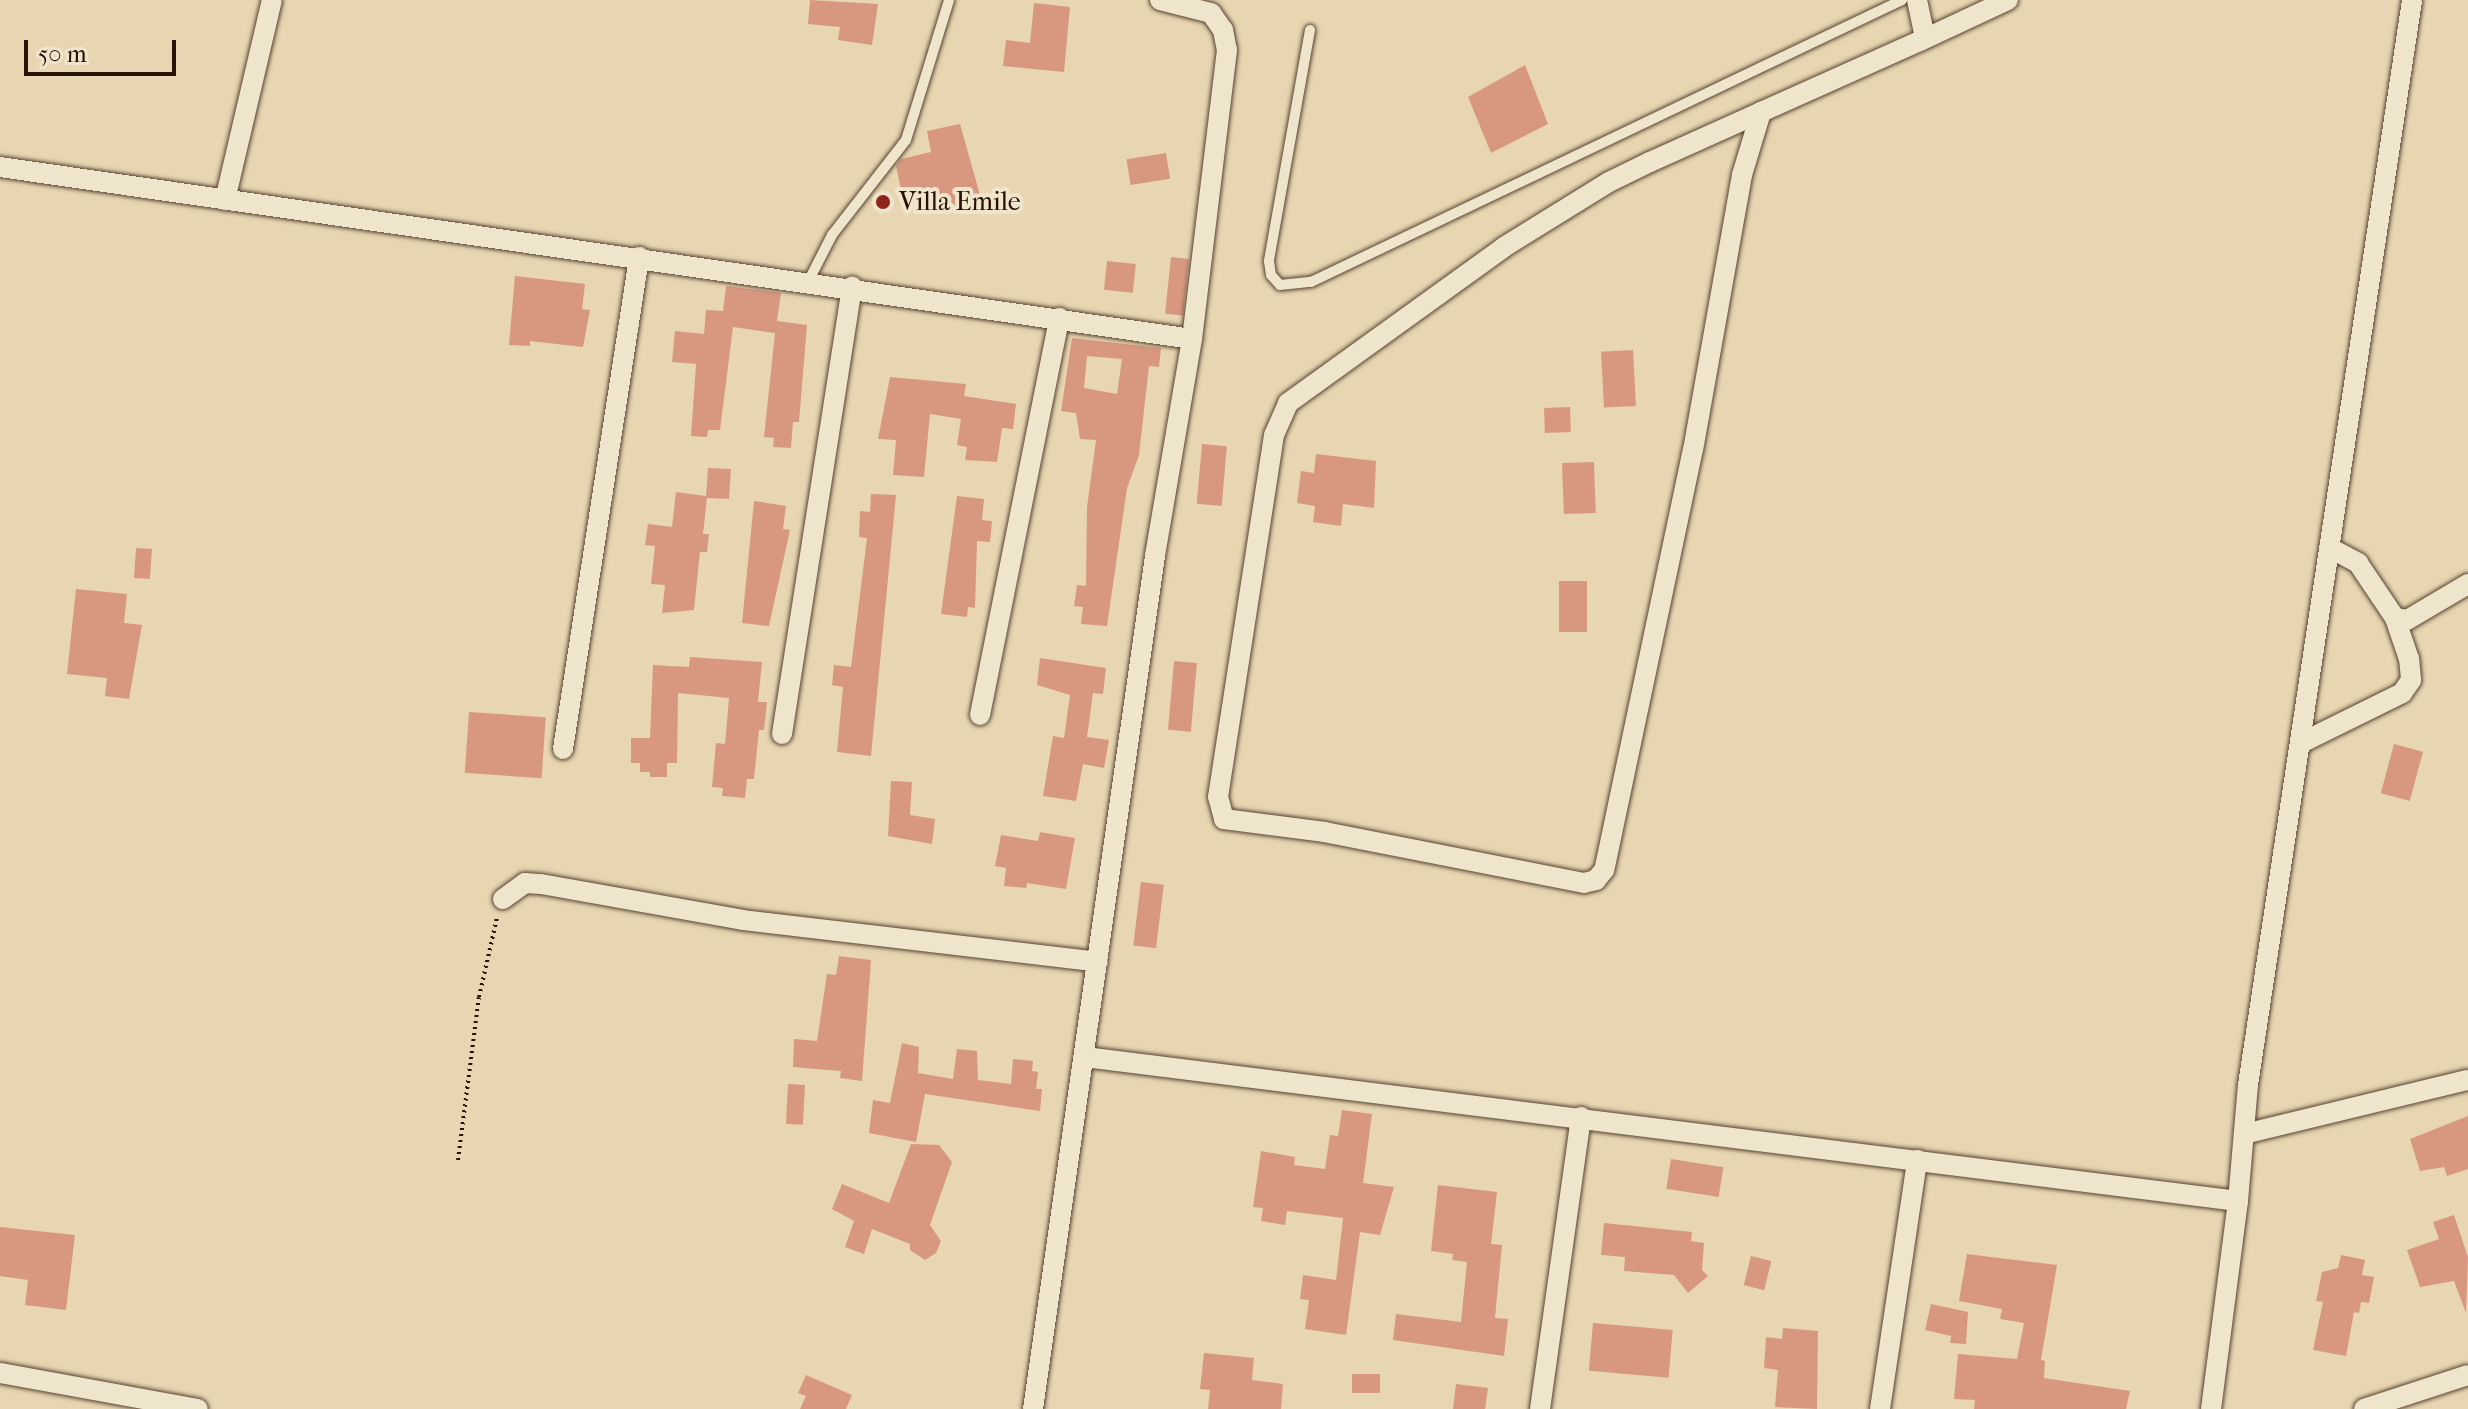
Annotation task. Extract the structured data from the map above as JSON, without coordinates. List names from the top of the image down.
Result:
{
  "places": ["Villa Emile"],
  "scale_bar": "50 m"
}
